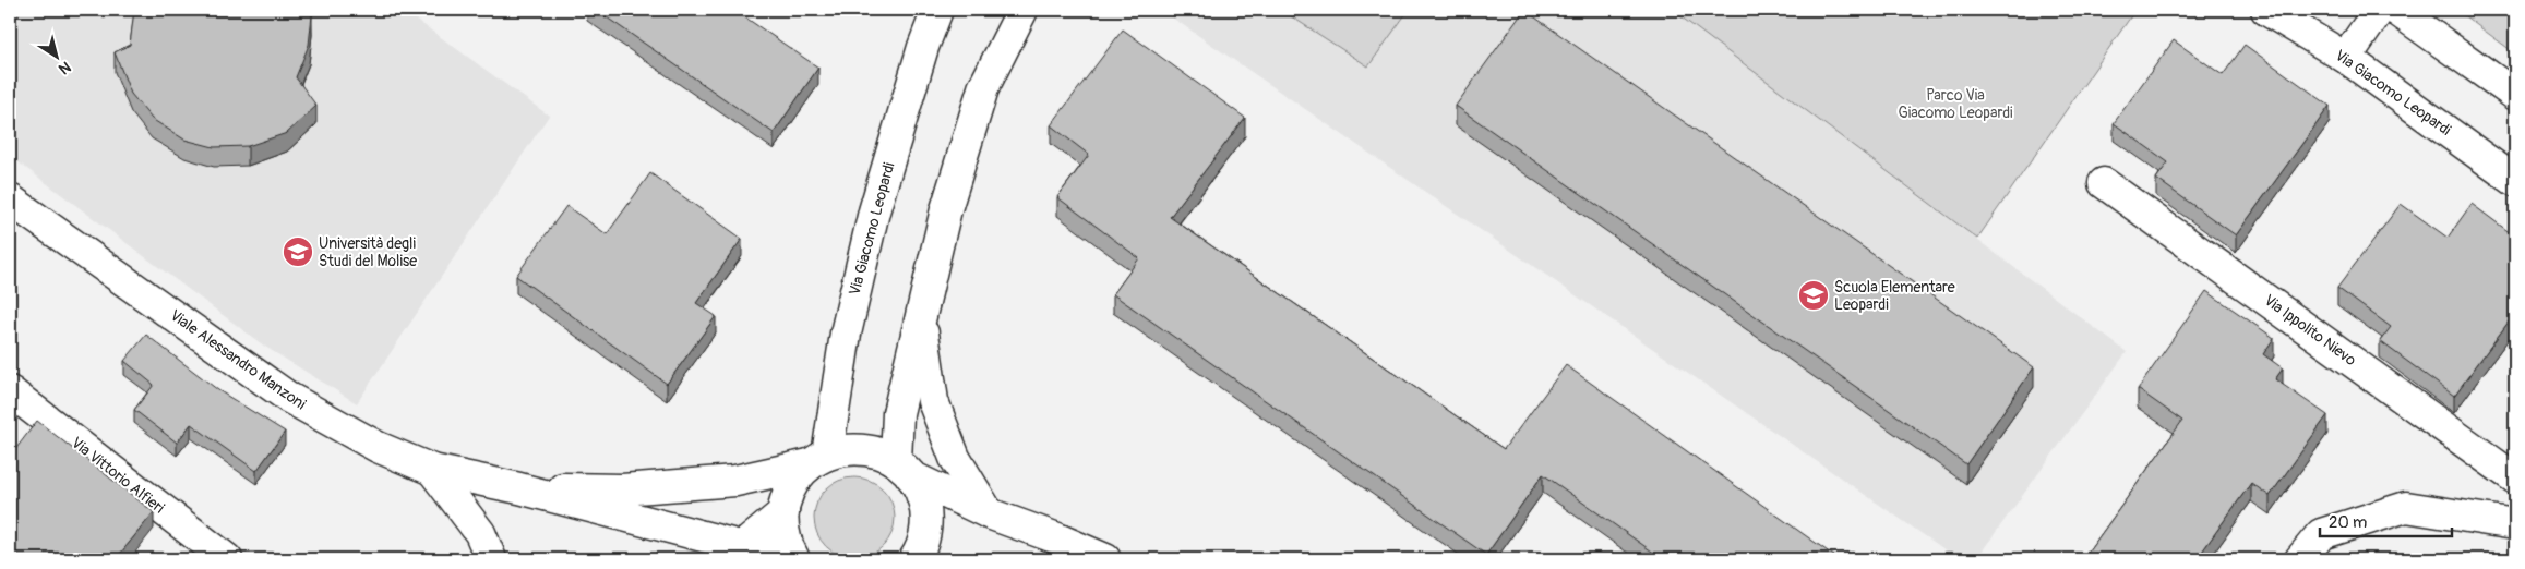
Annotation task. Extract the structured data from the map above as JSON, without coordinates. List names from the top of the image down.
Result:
{
  "streets": {
    "street": [
      "Via Giacomo Leopardi",
      "Via Ippolito Nievo",
      "Viale Alessandro Manzoni",
      "Via Vittorio Alfieri"
    ]
  },
  "crossings": [
    ["Via Giacomo Leopardi", "Viale Alessandro Manzoni"]
  ],
  "parks": ["Parco Via Giacomo Leopardi"],
  "places": {
    "school or university": ["Università degli Studi del Molise", "Scuola Elementare Leopardi"]
  },
  "scale_bar": "20 m",
  "north": "bottom right"
}
